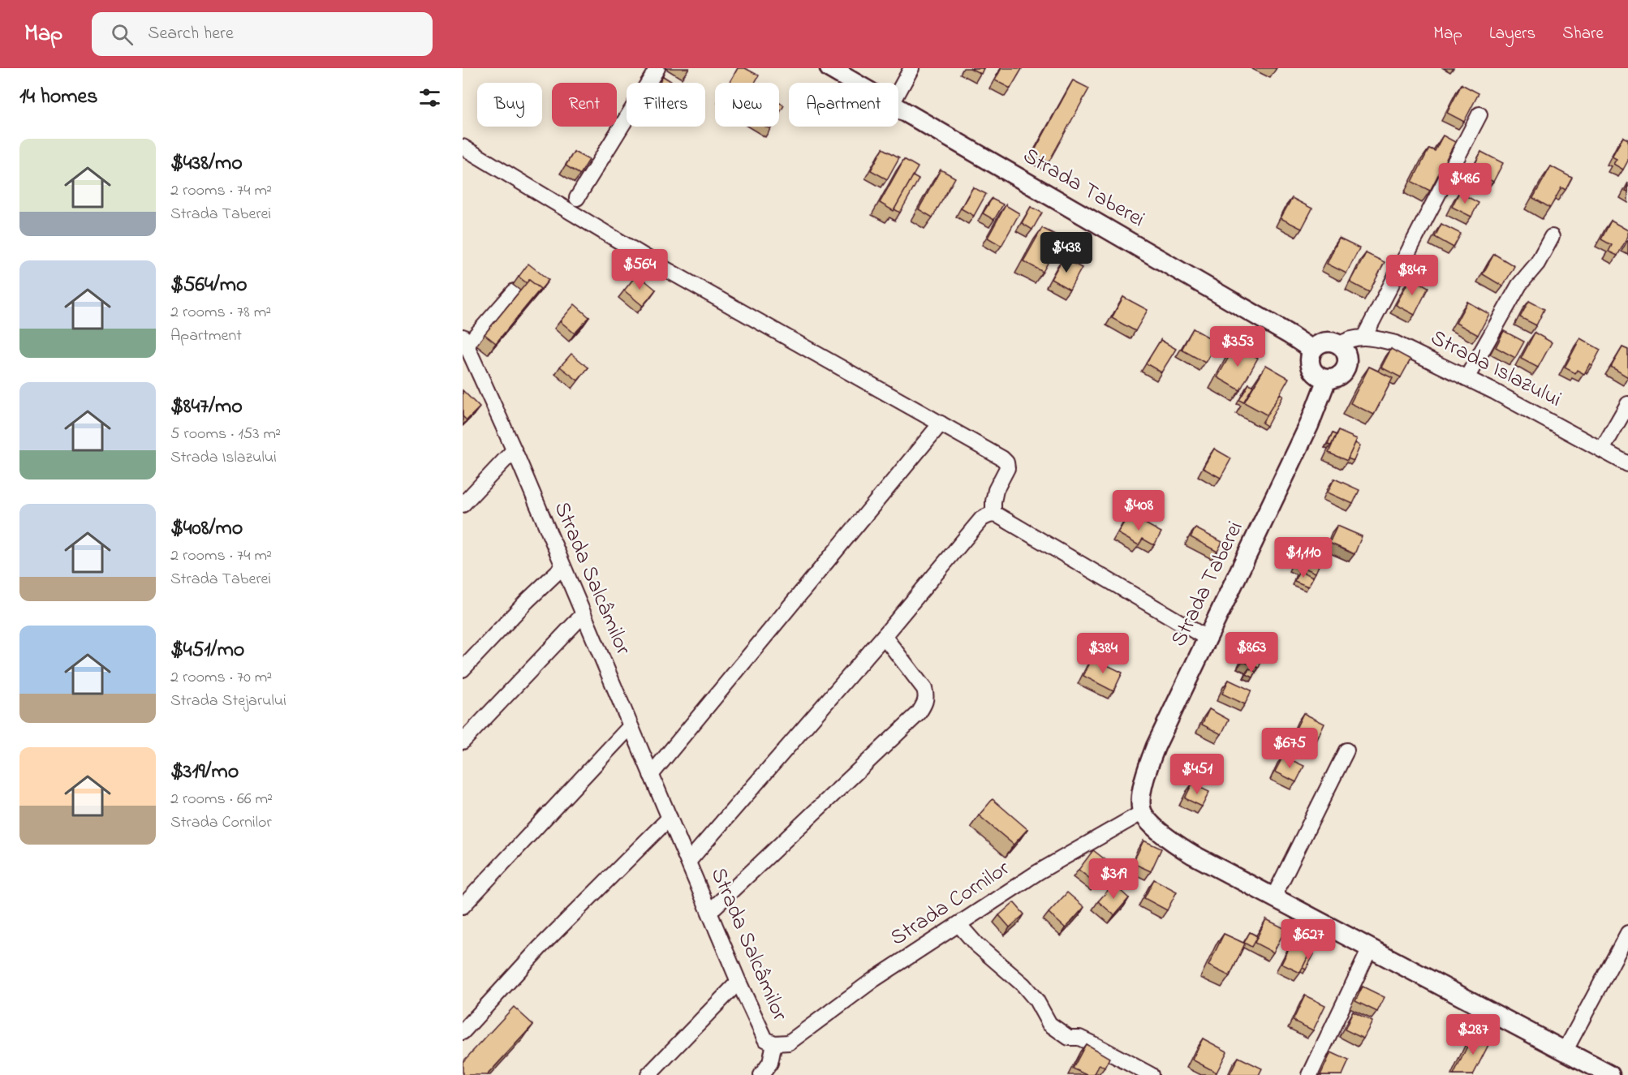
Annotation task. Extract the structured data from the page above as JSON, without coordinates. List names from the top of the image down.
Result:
{
  "streets": {
    "street": [
      "Strada Taberei",
      "Strada Islazului",
      "Strada Salcâmilor",
      "Strada Cornilor"
    ]
  },
  "crossings": [
    ["Strada Taberei", "Strada Islazului"],
    ["Strada Taberei", "Strada Cornilor"],
    ["Strada Salcâmilor", "Strada Cornilor"]
  ],
  "page": {
    "header": "Map",
    "search": "Search here",
    "nav": ["Map", "Layers", "Share"],
    "heading": "14 homes",
    "chip": [
      "Buy",
      "Rent",
      "Filters",
      "New",
      "Apartment"
    ],
    "list": [
      {
        "name": "$438/mo",
        "note": "2 rooms · 74 m² · Strada Taberei"
      },
      {
        "name": "$564/mo",
        "note": "2 rooms · 78 m² · Apartment"
      },
      {
        "name": "$847/mo",
        "note": "5 rooms · 153 m² · Strada Islazului"
      },
      {
        "name": "$408/mo",
        "note": "2 rooms · 74 m² · Strada Taberei"
      },
      {
        "name": "$451/mo",
        "note": "2 rooms · 70 m² · Strada Stejarului"
      },
      {
        "name": "$319/mo",
        "note": "2 rooms · 66 m² · Strada Cornilor"
      }
    ],
    "price": [
      "$486",
      "$438",
      "$564",
      "$847",
      "$353",
      "$408",
      "$1,110",
      "$863",
      "$384",
      "$675",
      "$451",
      "$319",
      "$627",
      "$287"
    ]
  }
}
